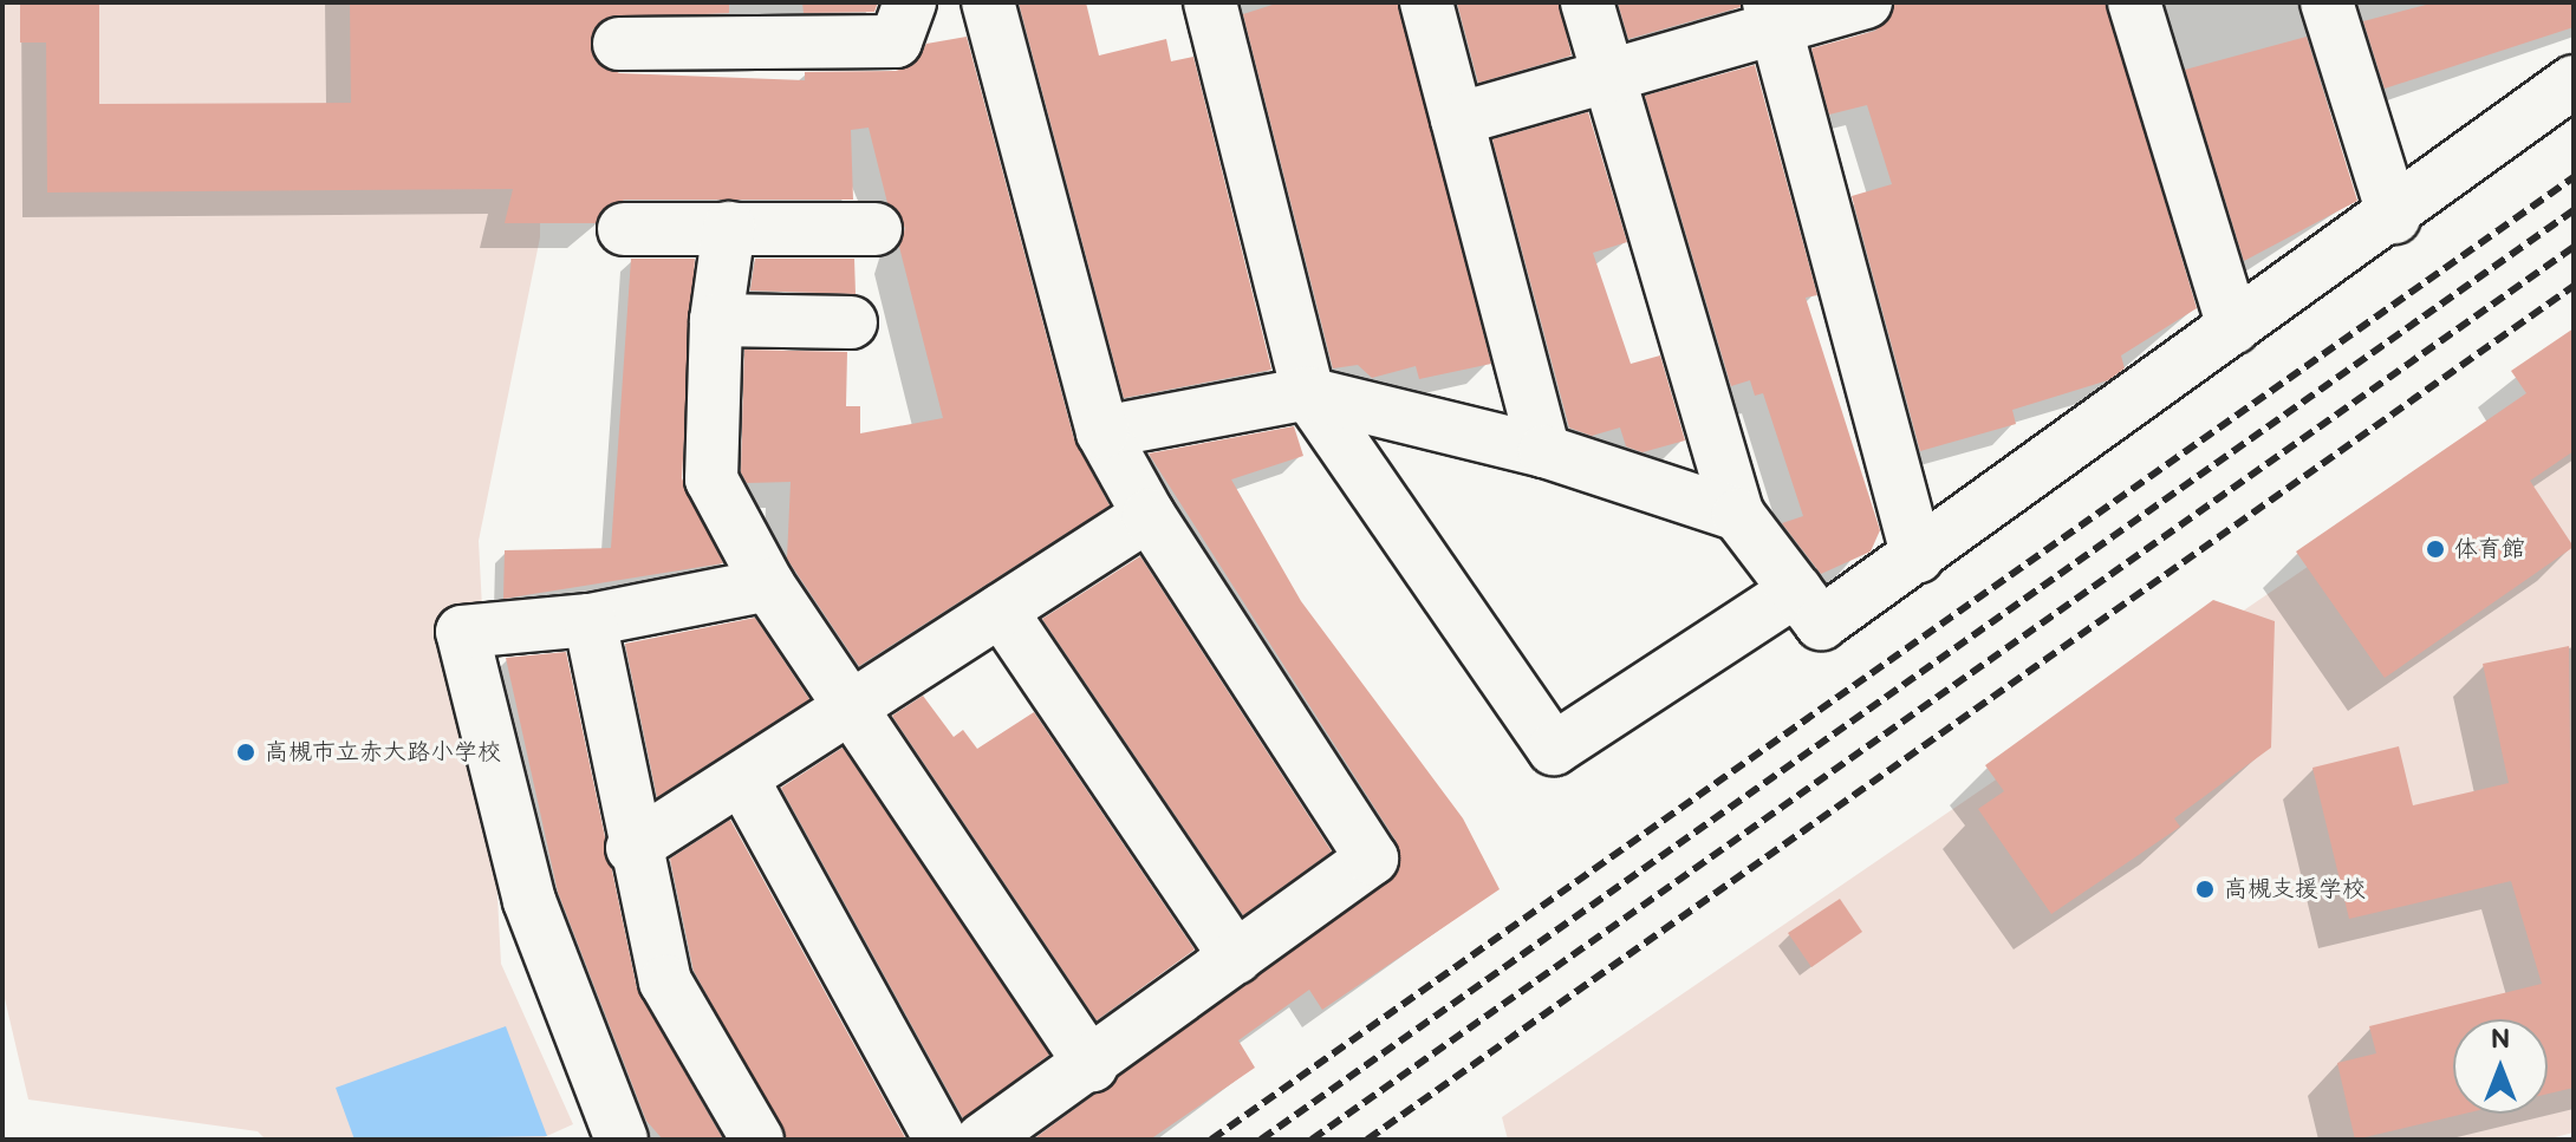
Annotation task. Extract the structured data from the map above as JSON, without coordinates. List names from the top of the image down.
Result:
{
  "places": ["体育館", "高槻市立赤大路小学校", "高槻支援学校"],
  "north": "top"
}
